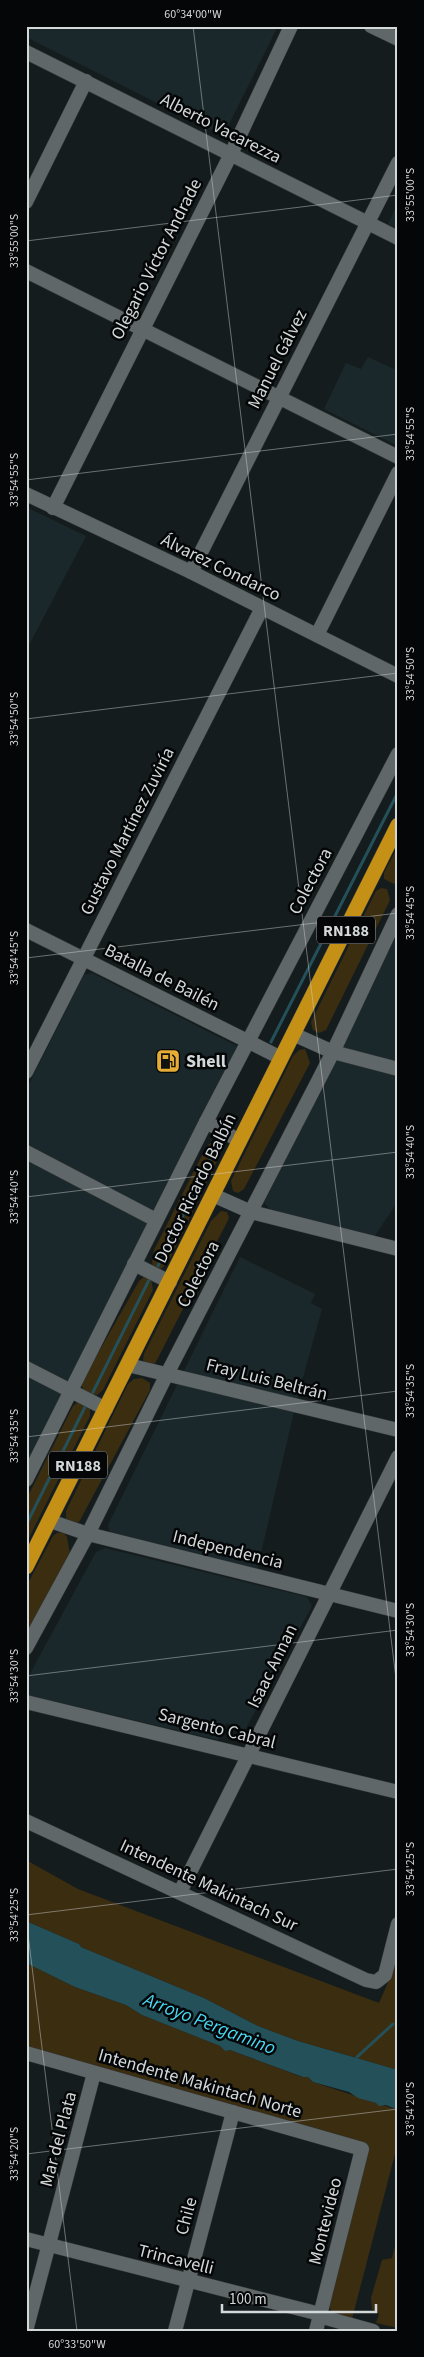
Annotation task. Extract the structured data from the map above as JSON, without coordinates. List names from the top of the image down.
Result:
{
  "streets": {
    "highway": ["RN188", "Doctor Ricardo Balbín"],
    "street": [
      "Alberto Vacarezza",
      "Olegario Víctor Andrade",
      "Manuel Gálvez",
      "Álvarez Condarco",
      "Gustavo Martínez Zuviría",
      "Colectora",
      "Batalla de Bailén",
      "Fray Luis Beltrán",
      "Independencia",
      "Isaac Annan",
      "Sargento Cabral",
      "Intendente Makintach Sur",
      "Intendente Makintach Norte",
      "Mar del Plata",
      "Chile",
      "Montevideo",
      "Trincavelli"
    ]
  },
  "crossings": [
    ["Alberto Vacarezza", "Olegario Víctor Andrade"],
    ["Alberto Vacarezza", "Manuel Gálvez"],
    ["Olegario Víctor Andrade", "Álvarez Condarco"],
    ["Manuel Gálvez", "Álvarez Condarco"],
    ["Álvarez Condarco", "Gustavo Martínez Zuviría"],
    ["Gustavo Martínez Zuviría", "Batalla de Bailén"],
    ["Colectora", "Batalla de Bailén"],
    ["Colectora", "Fray Luis Beltrán"],
    ["Colectora", "Independencia"],
    ["Batalla de Bailén", "Doctor Ricardo Balbín"],
    ["Doctor Ricardo Balbín", "Fray Luis Beltrán"],
    ["Doctor Ricardo Balbín", "Independencia"],
    ["Independencia", "Isaac Annan"],
    ["Isaac Annan", "Sargento Cabral"],
    ["Isaac Annan", "Intendente Makintach Sur"],
    ["Intendente Makintach Norte", "Mar del Plata"],
    ["Intendente Makintach Norte", "Chile"],
    ["Intendente Makintach Norte", "Montevideo"],
    ["Mar del Plata", "Trincavelli"],
    ["Chile", "Trincavelli"],
    ["Montevideo", "Trincavelli"]
  ],
  "water": ["Arroyo Pergamino"],
  "places": {
    "fuel station": ["Shell"]
  },
  "scale_bar": "100 m",
  "coordinates": [
    "60°34'00\"W",
    "33°55'00\"S",
    "33°54'55\"S",
    "33°54'50\"S",
    "33°54'45\"S",
    "33°54'40\"S",
    "33°54'35\"S",
    "33°54'30\"S",
    "33°54'25\"S",
    "33°54'20\"S",
    "60°33'50\"W"
  ]
}
